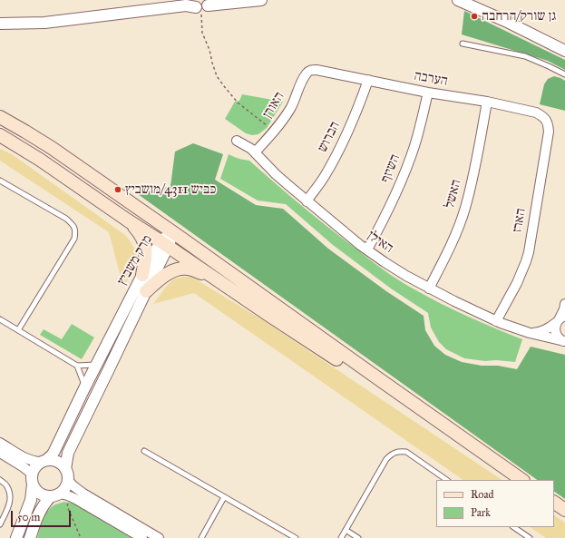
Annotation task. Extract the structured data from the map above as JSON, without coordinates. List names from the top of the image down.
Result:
{
  "streets": {
    "street": [
      "הערבה",
      "האורן",
      "הברוש",
      "השיזף",
      "האשל",
      "הארז",
      "האילן",
      "מרק משביץ"
    ]
  },
  "crossings": [
    ["הערבה", "האורן"],
    ["הערבה", "הברוש"],
    ["הערבה", "השיזף"],
    ["הערבה", "האשל"],
    ["הערבה", "הארז"],
    ["האורן", "האילן"],
    ["הברוש", "האילן"],
    ["השיזף", "האילן"],
    ["האשל", "האילן"],
    ["הארז", "האילן"]
  ],
  "places": ["גן שורק/הרחבה", "כביש 4311/מושביץ"],
  "legend": ["Road", "Park"],
  "scale_bar": "50 m"
}
